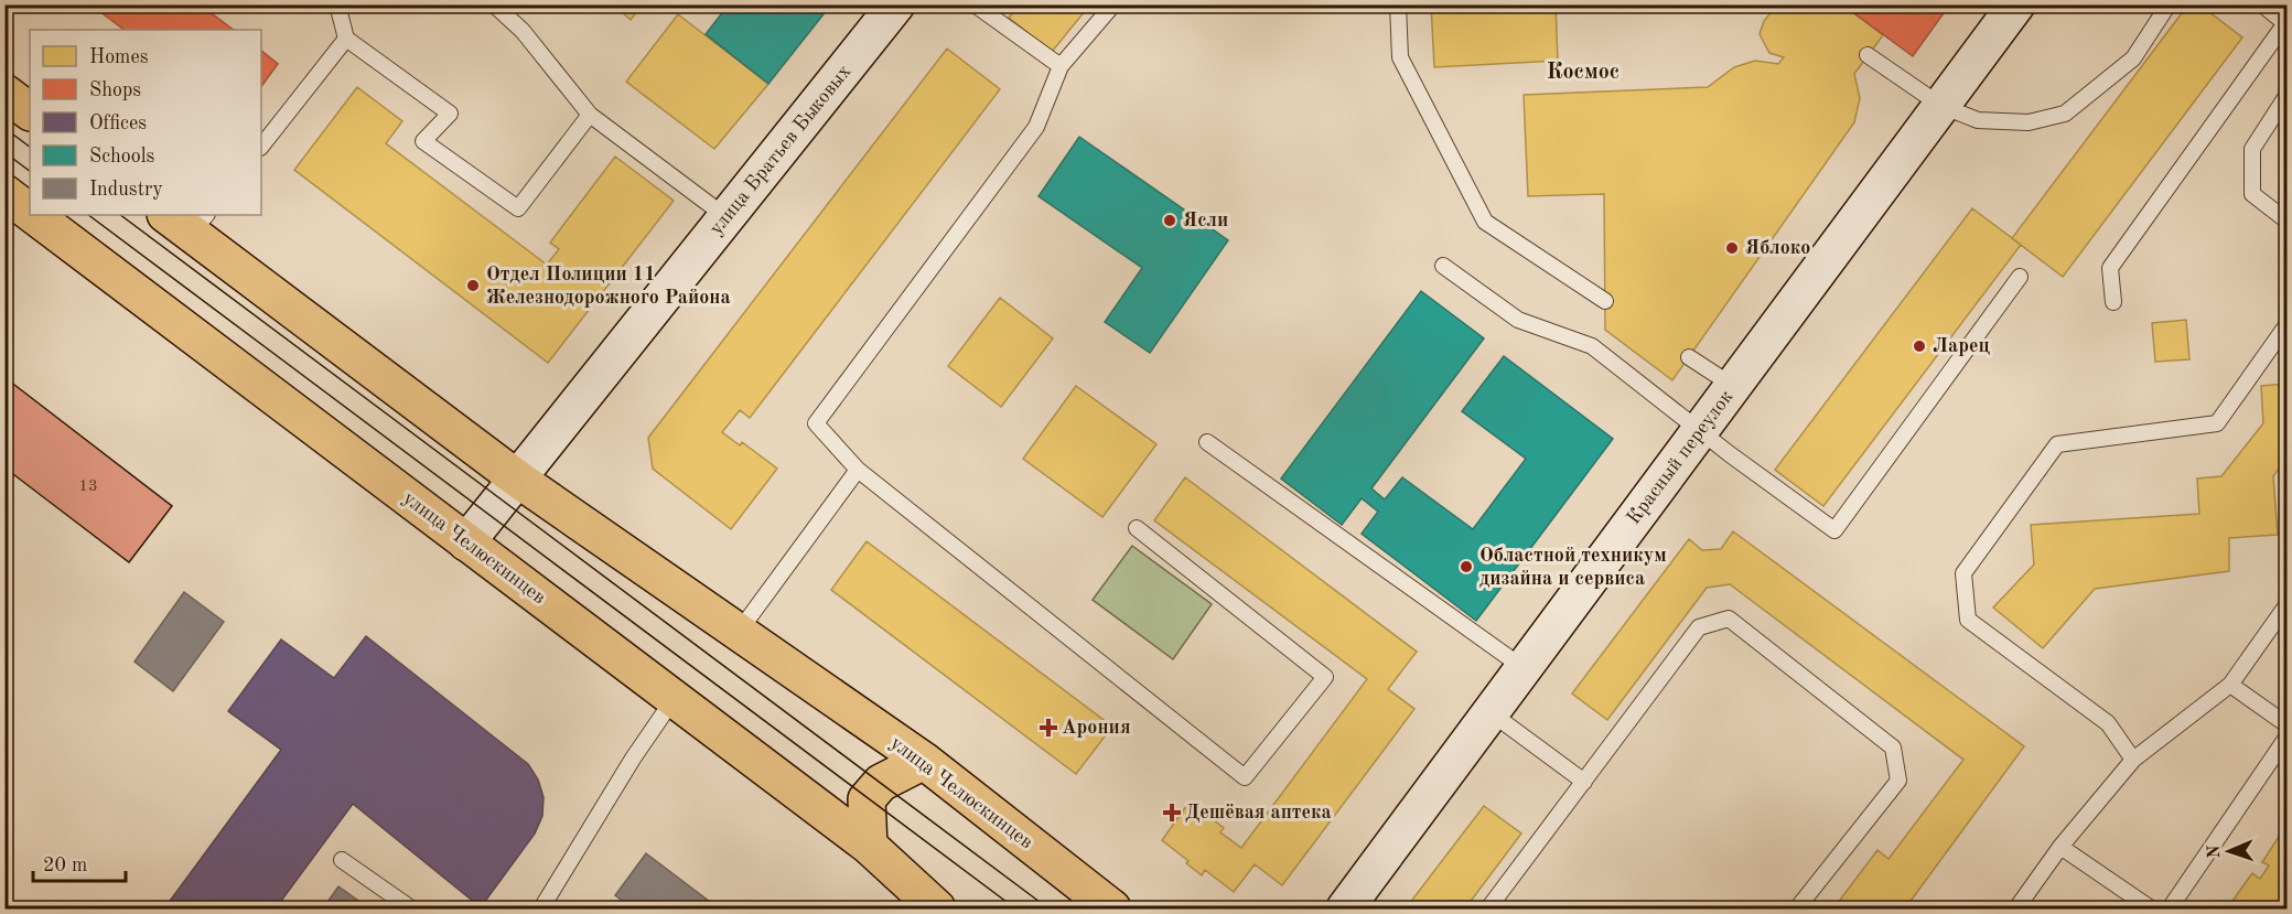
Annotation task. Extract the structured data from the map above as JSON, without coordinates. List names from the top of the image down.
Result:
{
  "streets": {
    "main road": ["улица Челюскинцев"],
    "street": ["улица Братьев Быковых", "Красный переулок"]
  },
  "crossings": [
    ["улица Братьев Быковых", "улица Челюскинцев"]
  ],
  "districts": ["Космос"],
  "places": {
    "other": [
      "Ясли",
      "Яблоко",
      "Отдел Полиции 11 Железнодорожного Района",
      "Ларец",
      "Областной техникум дизайна и сервиса"
    ],
    "health": ["Арония", "Дешёвая аптека"]
  },
  "house_numbers": ["13"],
  "legend": [
    "Homes",
    "Shops",
    "Offices",
    "Schools",
    "Industry"
  ],
  "scale_bar": "20 m",
  "north": "left"
}
